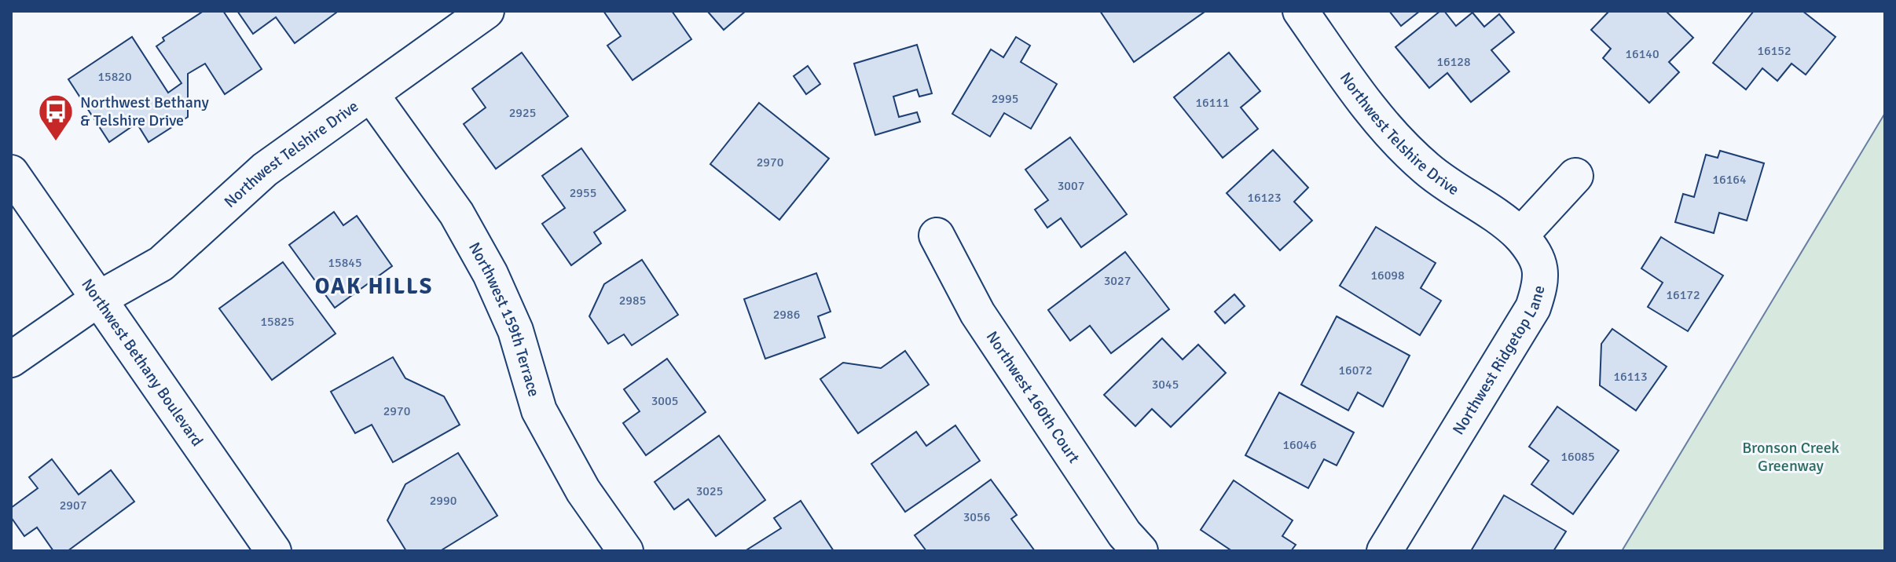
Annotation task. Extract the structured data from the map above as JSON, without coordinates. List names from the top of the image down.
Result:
{
  "streets": {
    "street": [
      "Northwest Telshire Drive",
      "Northwest 159th Terrace",
      "Northwest Ridgetop Lane",
      "Northwest Bethany Boulevard",
      "Northwest 160th Court"
    ]
  },
  "crossings": [
    ["Northwest Telshire Drive", "Northwest 159th Terrace"],
    ["Northwest Telshire Drive", "Northwest Ridgetop Lane"],
    ["Northwest Telshire Drive", "Northwest Bethany Boulevard"]
  ],
  "districts": ["OAK HILLS"],
  "parks": ["Bronson Creek Greenway"],
  "places": {
    "bus stop": ["Northwest Bethany & Telshire Drive"]
  },
  "house_numbers": [
    "16152",
    "16140",
    "16128",
    "15820",
    "2995",
    "16111",
    "2925",
    "2970",
    "16164",
    "3007",
    "2955",
    "16123",
    "15845",
    "16098",
    "3027",
    "16172",
    "2985",
    "2986",
    "15825",
    "16072",
    "16113",
    "3045",
    "3005",
    "2970",
    "16046",
    "16085",
    "3025",
    "2990",
    "2907",
    "3056"
  ]
}
